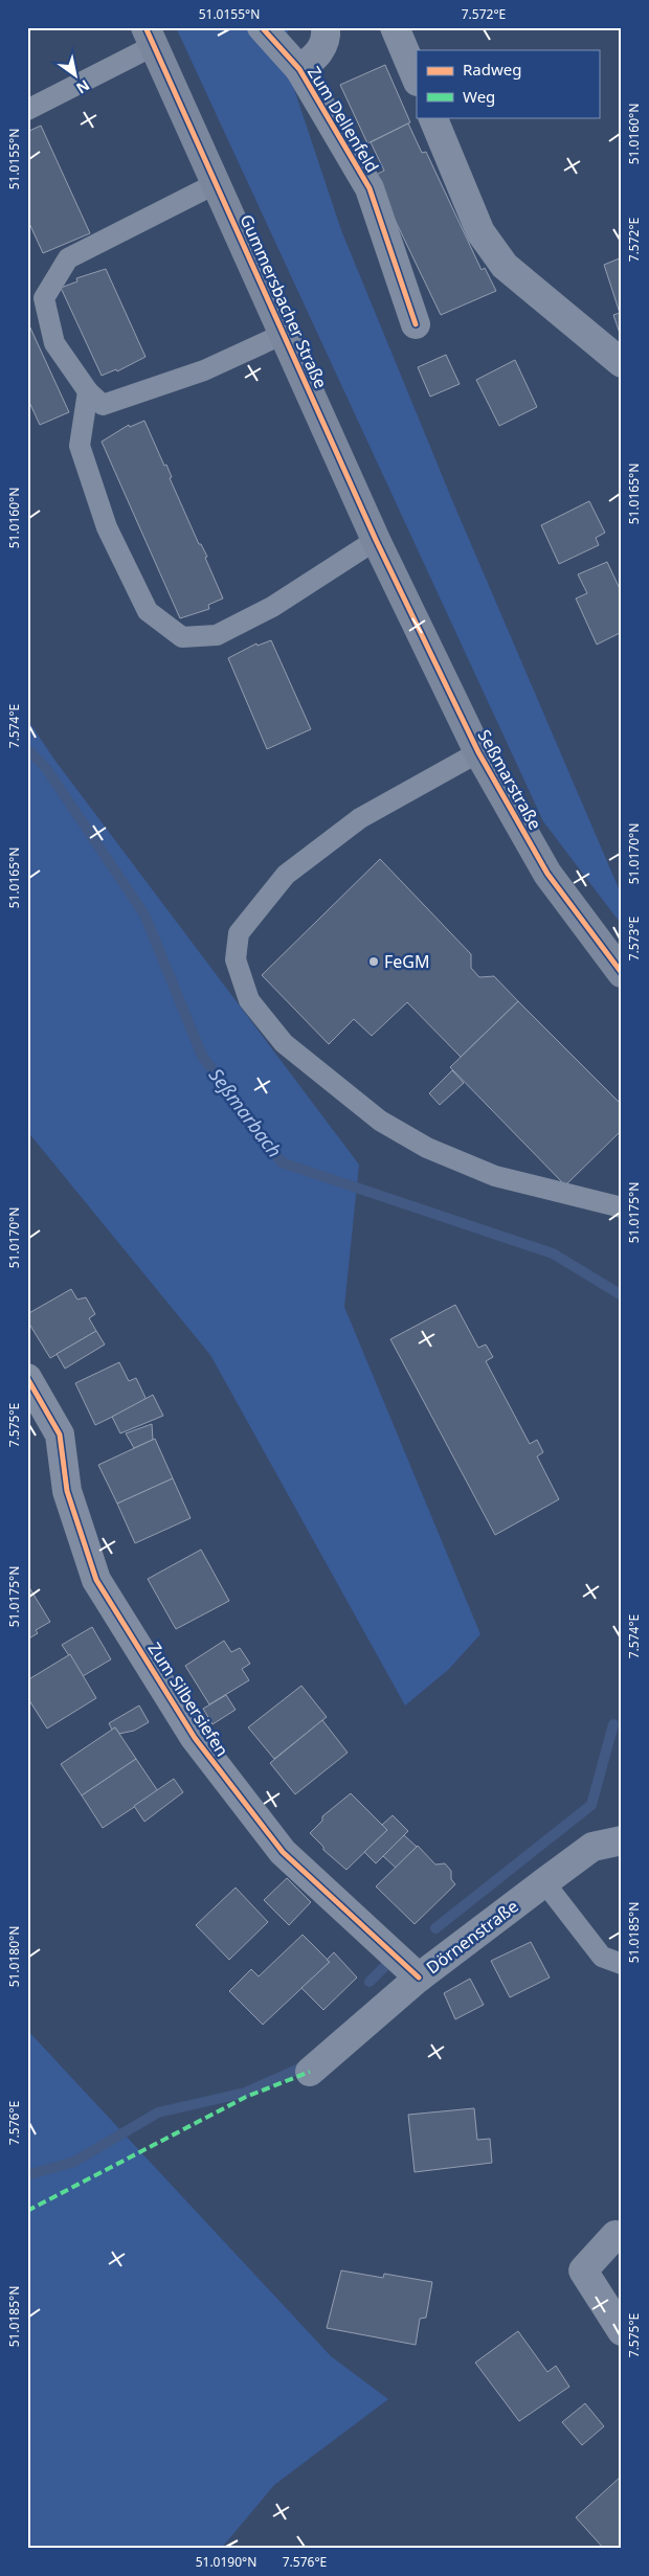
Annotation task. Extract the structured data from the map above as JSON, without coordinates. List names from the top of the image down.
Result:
{
  "streets": {
    "main road": ["Gummersbacher Straße", "Seßmarstraße"],
    "street": ["Zum Dellenfeld", "Zum Silbersiefen", "Dörnenstraße"]
  },
  "crossings": [
    ["Gummersbacher Straße", "Seßmarstraße"],
    ["Zum Silbersiefen", "Dörnenstraße"]
  ],
  "water": ["Seßmarbach"],
  "places": ["FeGM"],
  "legend": ["Radweg", "Weg"],
  "north": "bottom right",
  "coordinates": [
    "51.0155°N",
    "7.572°E",
    "51.0160°N",
    "51.0165°N",
    "7.574°E",
    "51.0170°N",
    "7.573°E",
    "51.0175°N",
    "7.575°E",
    "51.0185°N",
    "51.0180°N",
    "7.576°E",
    "51.0190°N"
  ]
}
